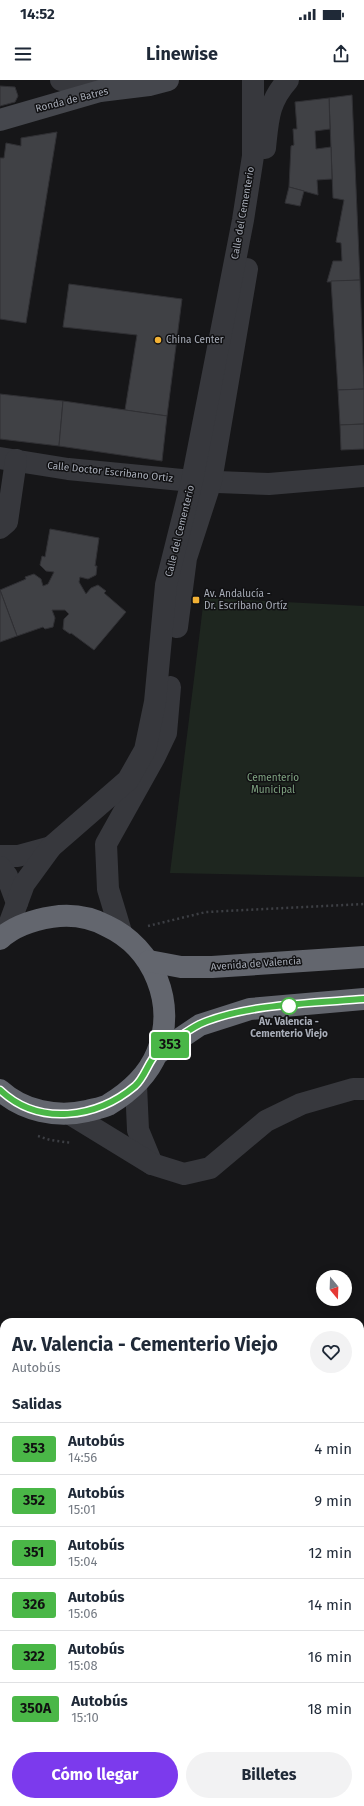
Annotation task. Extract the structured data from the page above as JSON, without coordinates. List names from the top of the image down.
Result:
{
  "streets": {
    "highway": ["Avenida de Valencia"],
    "street": ["Ronda de Batres", "Calle del Cementerio", "Calle Doctor Escribano Ortiz"]
  },
  "crossings": [
    ["Calle del Cementerio", "Calle Doctor Escribano Ortiz"]
  ],
  "parks": ["Cementerio Municipal"],
  "places": {
    "other": ["China Center", "Av. Valencia - Cementerio Viejo"],
    "transit": ["Av. Andalucía - Dr. Escribano Ortíz"]
  },
  "lines": ["bus line 353"],
  "north": "bottom",
  "page": {
    "status": "14:52",
    "header": "Linewise",
    "on_map": "353",
    "heading": [
      ["Av. Valencia - Cementerio Viejo", "Autobús"],
      "Salidas"
    ],
    "list": [
      {
        "mark": "353",
        "name": "Autobús",
        "note": "14:56",
        "value": "4 min"
      },
      {
        "mark": "352",
        "name": "Autobús",
        "note": "15:01",
        "value": "9 min"
      },
      {
        "mark": "351",
        "name": "Autobús",
        "note": "15:04",
        "value": "12 min"
      },
      {
        "mark": "326",
        "name": "Autobús",
        "note": "15:06",
        "value": "14 min"
      },
      {
        "mark": "322",
        "name": "Autobús",
        "note": "15:08",
        "value": "16 min"
      },
      {
        "mark": "350A",
        "name": "Autobús",
        "note": "15:10",
        "value": "18 min"
      }
    ],
    "buttons": ["Cómo llegar", "Billetes"]
  }
}
